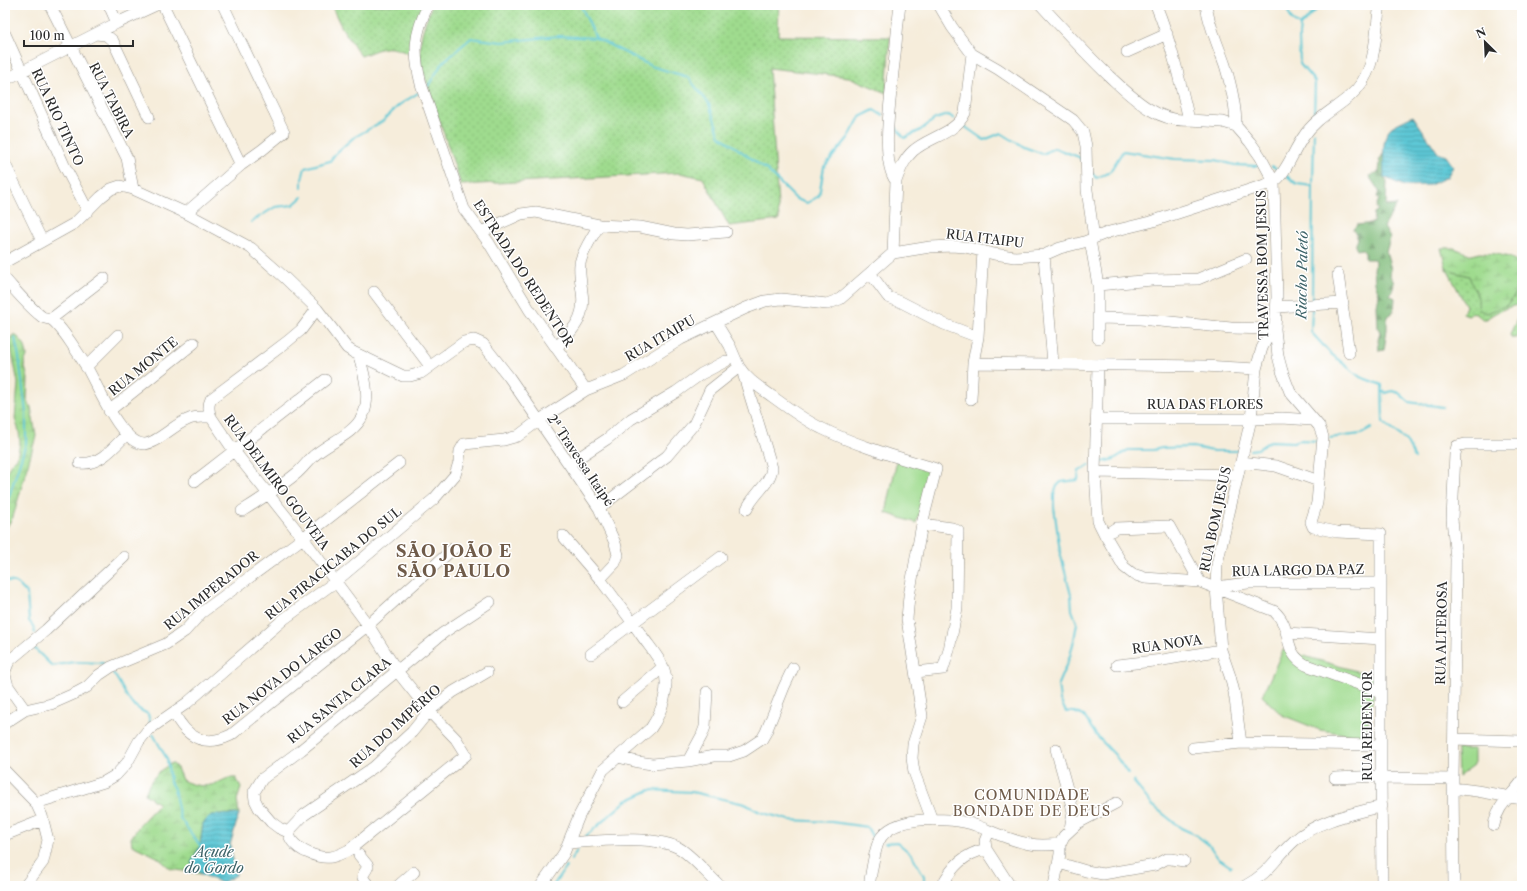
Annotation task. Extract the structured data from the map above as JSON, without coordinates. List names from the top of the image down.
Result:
{
  "streets": {
    "street": [
      "RUA TABIRA",
      "RUA RIO TINTO",
      "RUA ITAIPU",
      "TRAVESSA BOM JESUS",
      "ESTRADA DO REDENTOR",
      "RUA MONTE",
      "RUA DAS FLORES",
      "2ª Travessa Itaipé",
      "RUA DELMIRO GOUVEIA",
      "RUA BOM JESUS",
      "RUA PIRACICABA DO SUL",
      "RUA LARGO DA PAZ",
      "RUA IMPERADOR",
      "RUA ALTEROSA",
      "RUA NOVA",
      "RUA NOVA DO LARGO",
      "RUA SANTA CLARA",
      "RUA DO IMPÉRIO",
      "RUA REDENTOR"
    ]
  },
  "crossings": [
    ["RUA TABIRA", "2ª Travessa Itaipé"],
    ["RUA ITAIPU", "TRAVESSA BOM JESUS"],
    ["RUA ITAIPU", "ESTRADA DO REDENTOR"],
    ["RUA ITAIPU", "2ª Travessa Itaipé"],
    ["RUA ITAIPU", "RUA PIRACICABA DO SUL"],
    ["TRAVESSA BOM JESUS", "RUA DAS FLORES"],
    ["TRAVESSA BOM JESUS", "RUA BOM JESUS"],
    ["TRAVESSA BOM JESUS", "RUA REDENTOR"],
    ["RUA DAS FLORES", "RUA BOM JESUS"],
    ["2ª Travessa Itaipé", "RUA PIRACICABA DO SUL"],
    ["RUA DELMIRO GOUVEIA", "RUA PIRACICABA DO SUL"],
    ["RUA DELMIRO GOUVEIA", "RUA IMPERADOR"],
    ["RUA DELMIRO GOUVEIA", "RUA NOVA DO LARGO"],
    ["RUA DELMIRO GOUVEIA", "RUA SANTA CLARA"],
    ["RUA DELMIRO GOUVEIA", "RUA DO IMPÉRIO"],
    ["RUA BOM JESUS", "RUA LARGO DA PAZ"],
    ["RUA BOM JESUS", "RUA NOVA"],
    ["RUA PIRACICABA DO SUL", "RUA NOVA DO LARGO"],
    ["RUA LARGO DA PAZ", "RUA REDENTOR"],
    ["RUA SANTA CLARA", "RUA DO IMPÉRIO"]
  ],
  "districts": ["SÃO JOÃO E SÃO PAULO", "COMUNIDADE BONDADE DE DEUS"],
  "water": ["Riacho Paletó", "Açude do Gordo"],
  "scale_bar": "100 m",
  "north": "top left"
}
